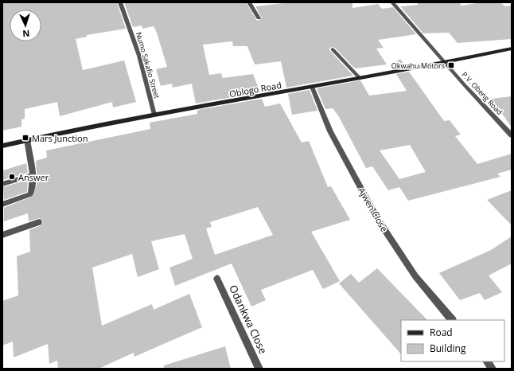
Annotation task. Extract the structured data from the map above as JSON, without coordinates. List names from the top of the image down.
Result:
{
  "streets": {
    "main road": ["Oblogo Road"],
    "street": [
      "Numo Sakafio Street",
      "P.V. Obeng Road",
      "Ajwen Close",
      "Odankwa Close"
    ]
  },
  "crossings": [
    ["Numo Sakafio Street", "Oblogo Road"],
    ["Oblogo Road", "P.V. Obeng Road"],
    ["Oblogo Road", "Ajwen Close"]
  ],
  "places": {
    "transit": ["Okwahu Motors", "Mars Junction"],
    "other": ["Answer"]
  },
  "legend": ["Road", "Building"],
  "north": "bottom"
}
